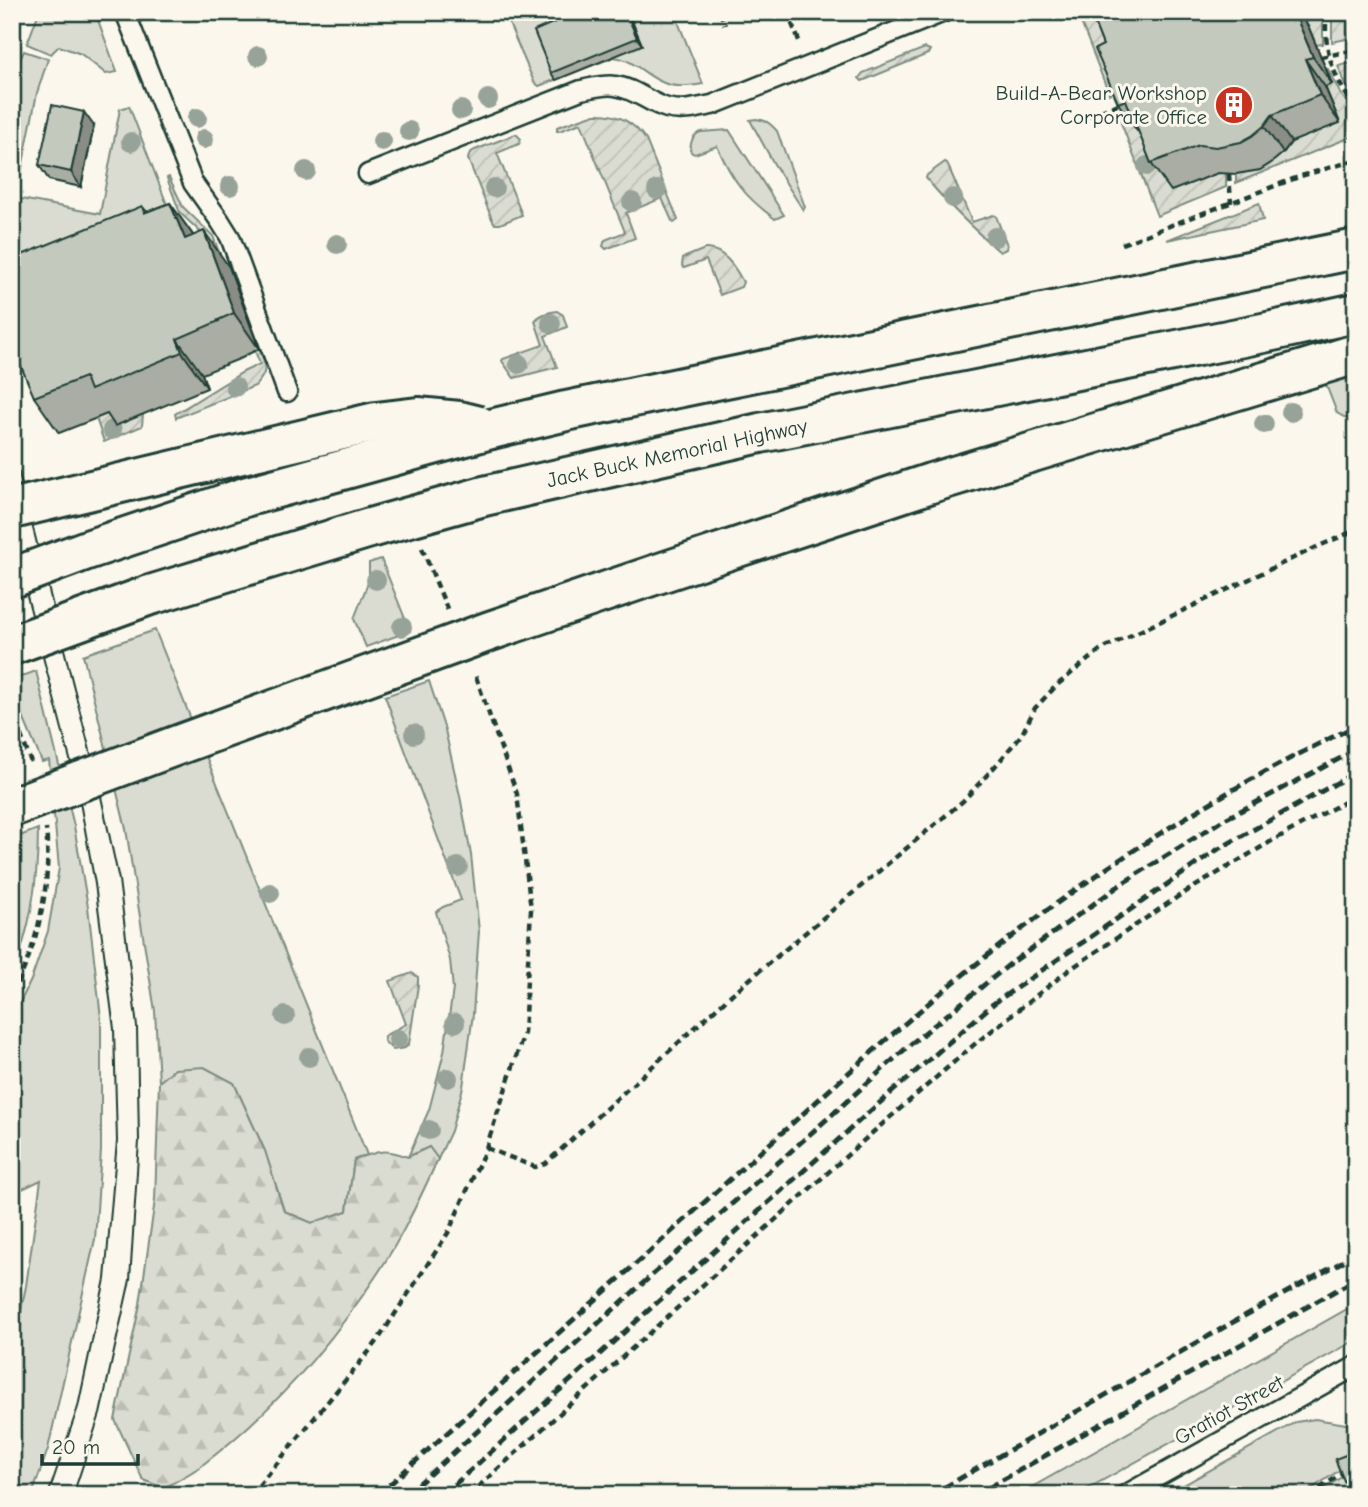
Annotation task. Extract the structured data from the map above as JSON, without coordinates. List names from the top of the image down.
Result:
{
  "streets": {
    "highway": ["Jack Buck Memorial Highway"],
    "lane": ["Gratiot Street"]
  },
  "places": {
    "building": ["Build-A-Bear Workshop Corporate Office"]
  },
  "scale_bar": "20 m"
}
